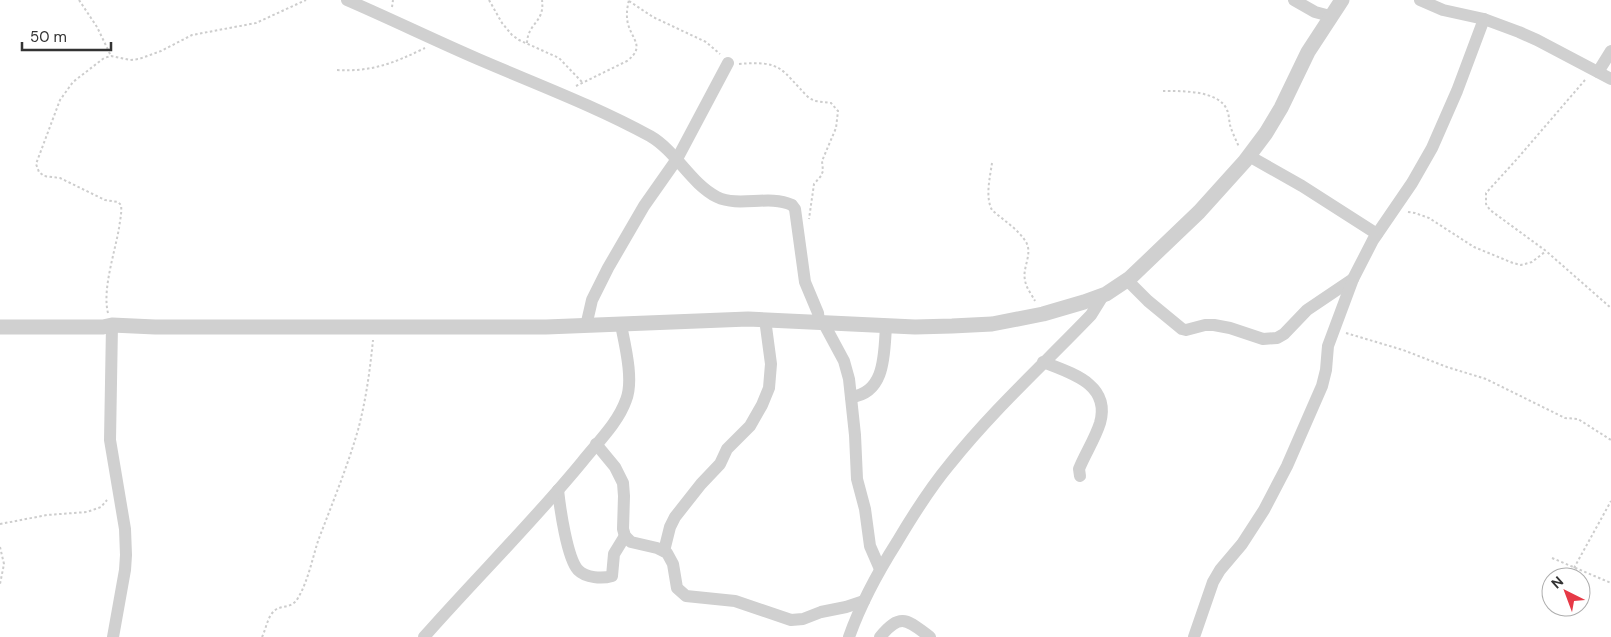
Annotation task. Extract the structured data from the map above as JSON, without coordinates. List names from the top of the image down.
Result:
{
  "scale_bar": "50 m",
  "north": "top left"
}
